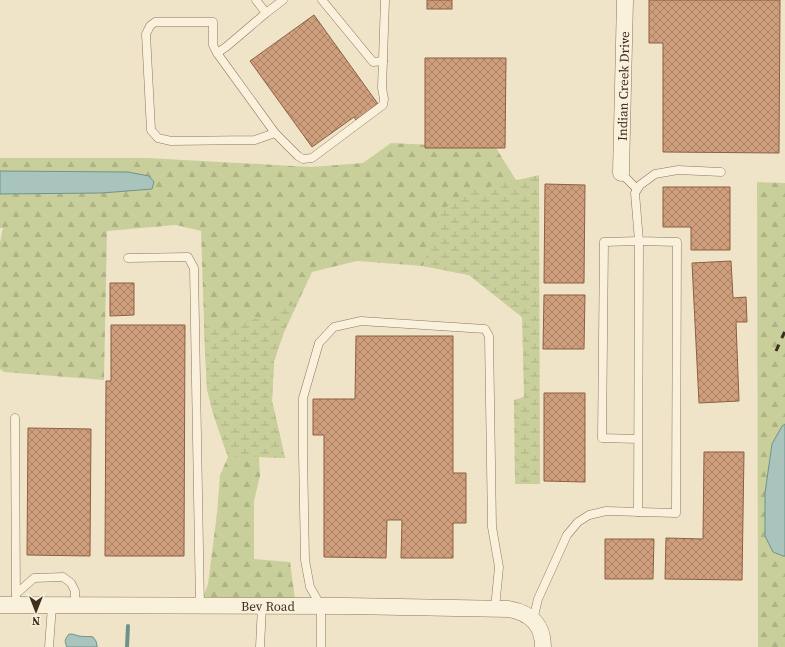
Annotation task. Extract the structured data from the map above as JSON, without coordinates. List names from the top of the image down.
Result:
{
  "streets": {
    "street": ["Indian Creek Drive", "Bev Road"]
  },
  "north": "bottom"
}
